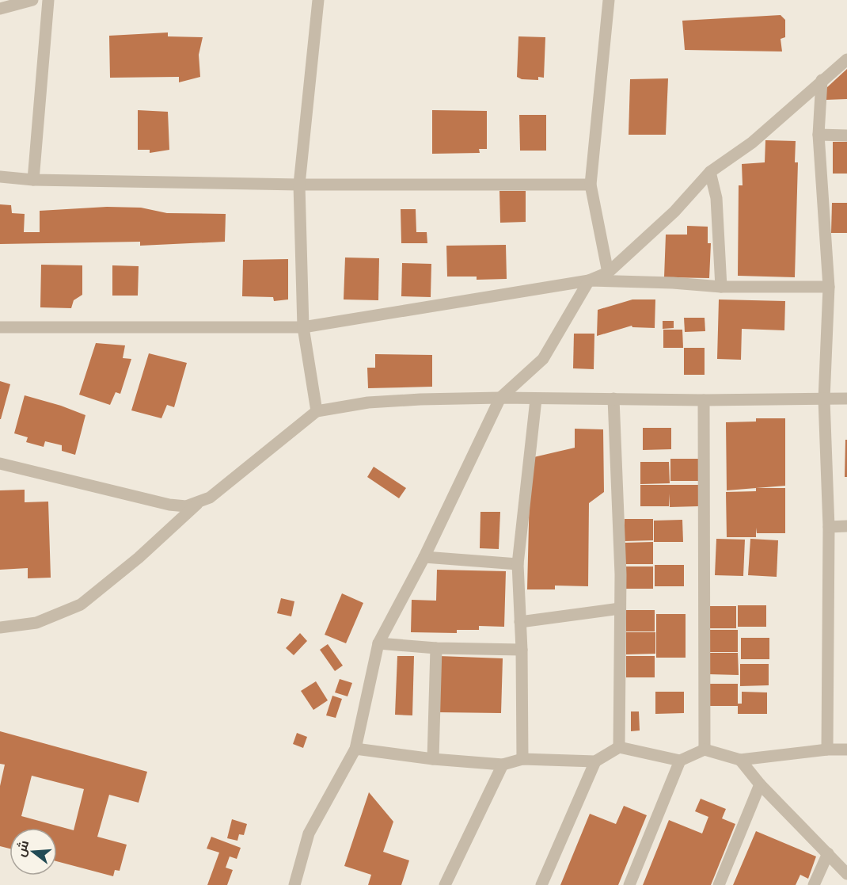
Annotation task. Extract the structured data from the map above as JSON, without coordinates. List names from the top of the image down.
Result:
{
  "north": "left"
}
